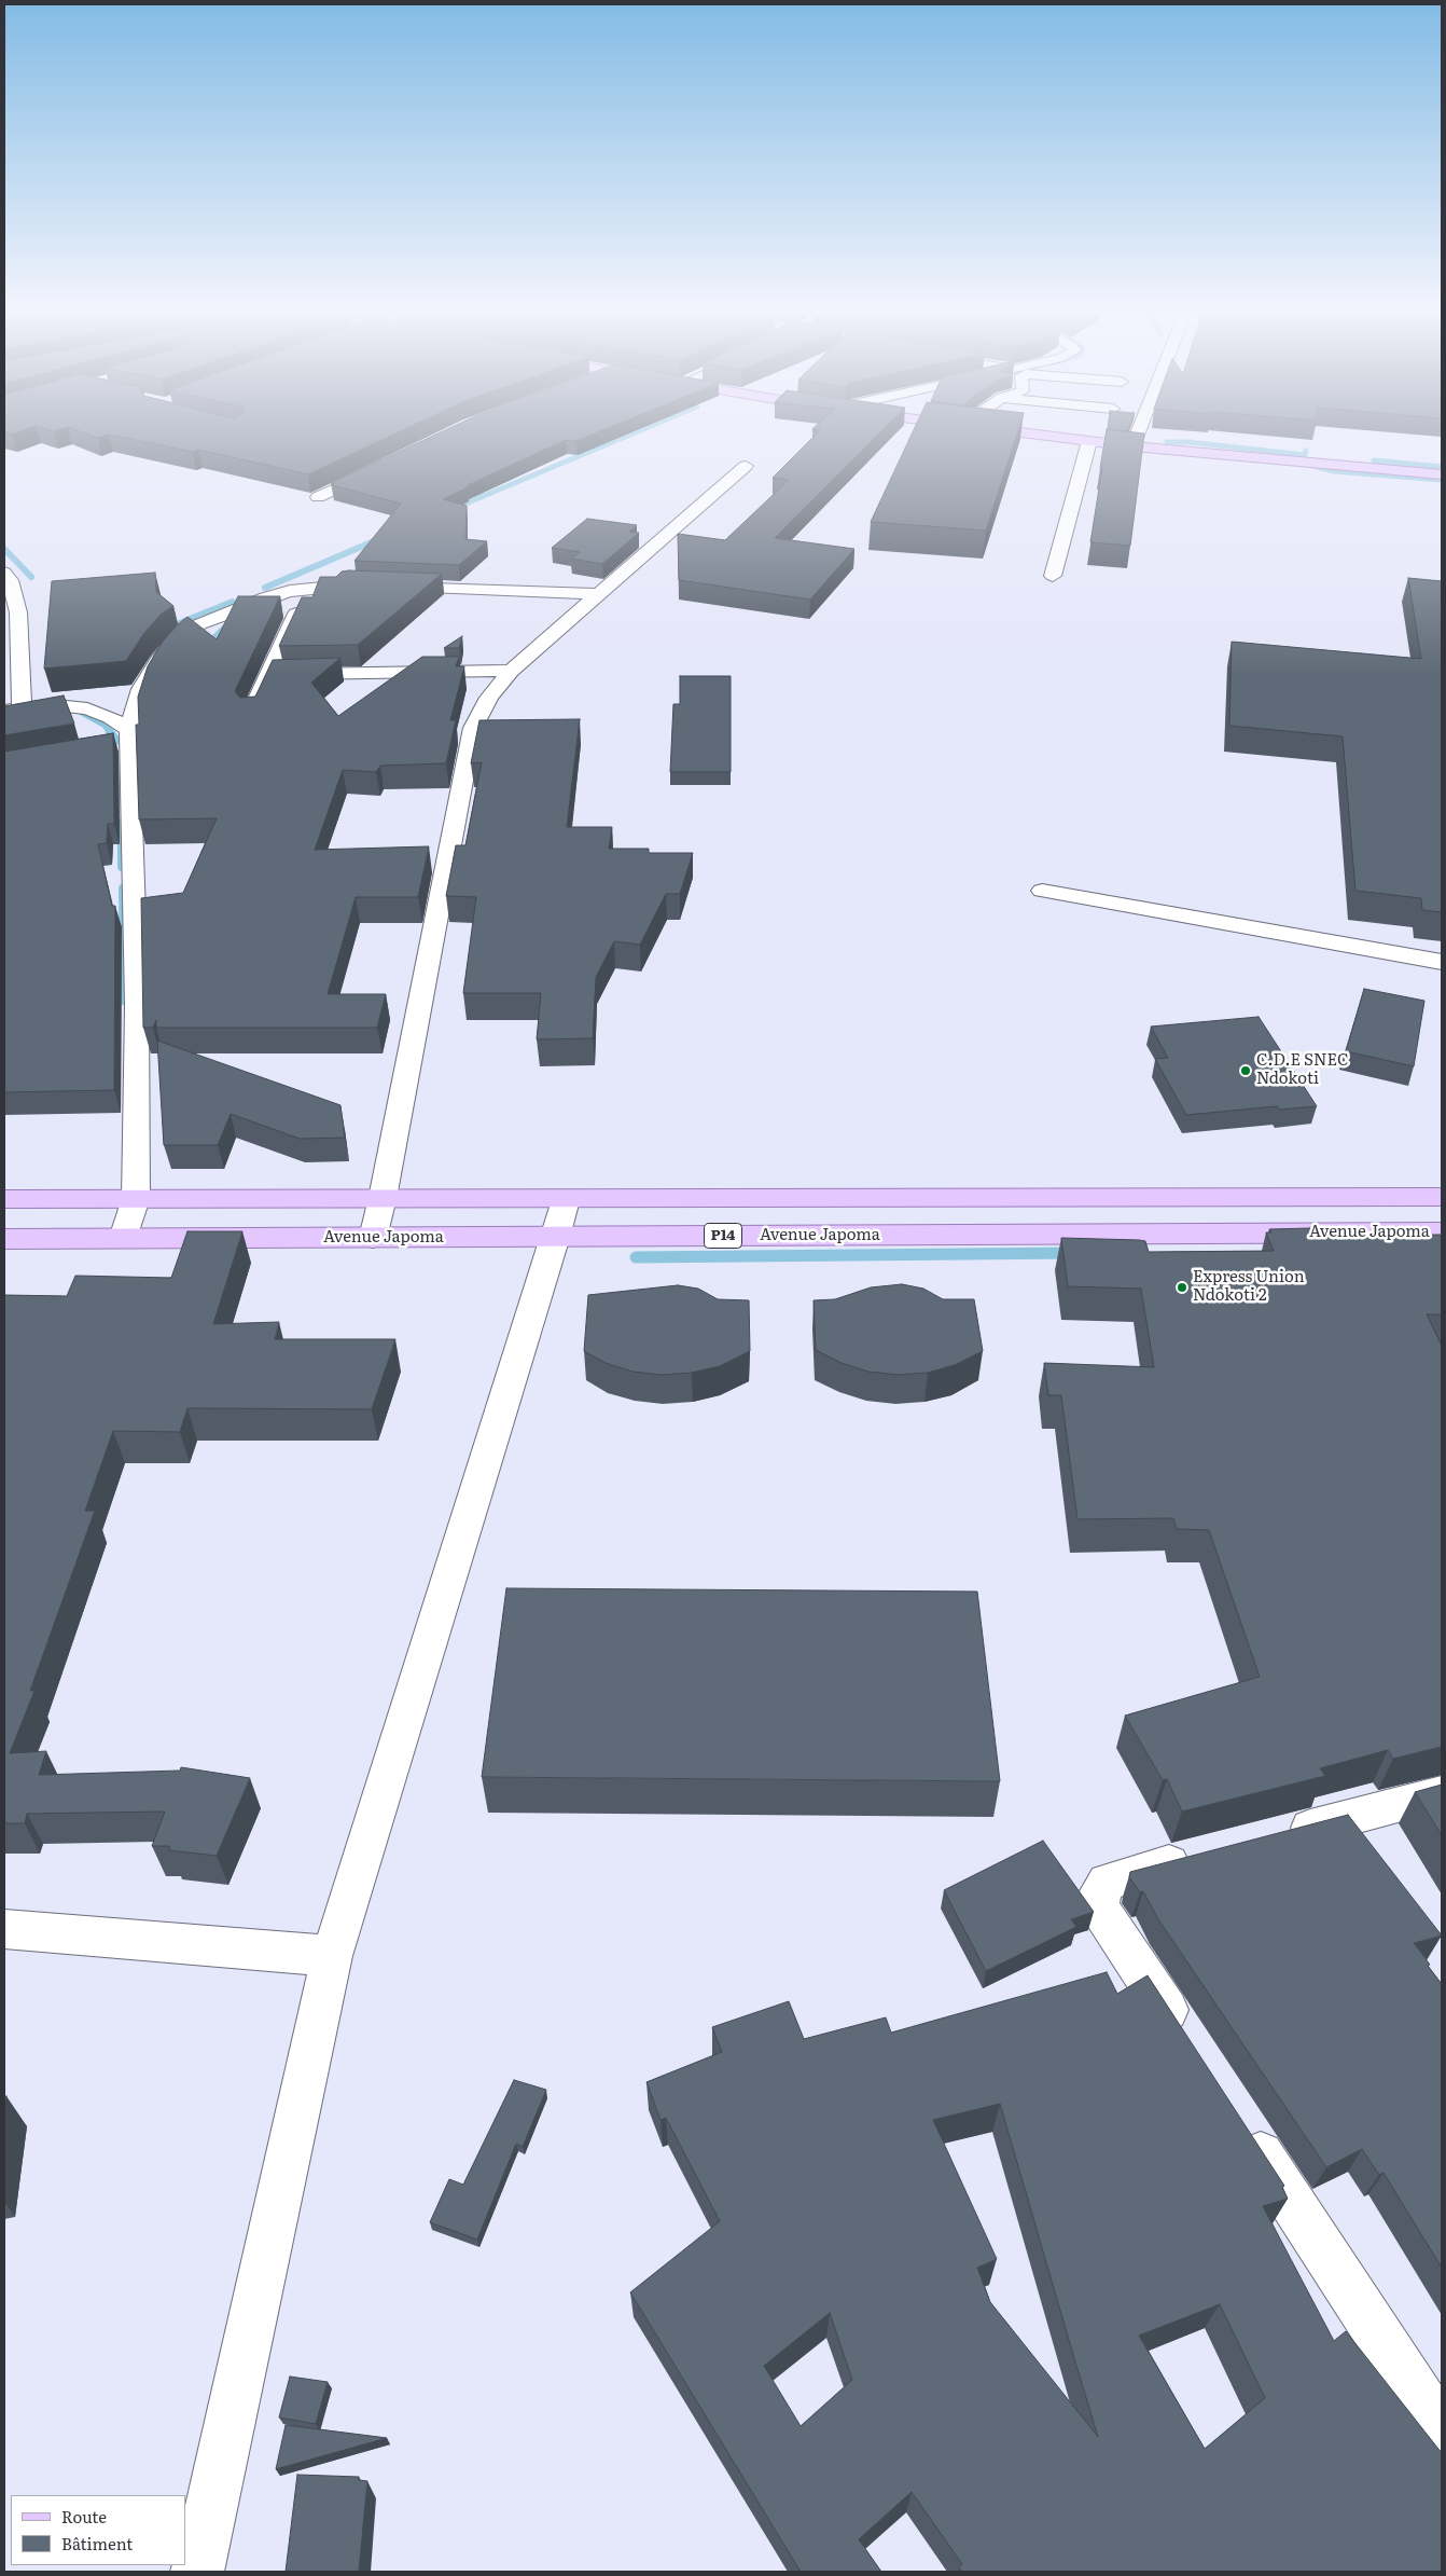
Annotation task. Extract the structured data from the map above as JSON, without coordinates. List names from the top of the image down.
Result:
{
  "streets": {
    "main road": ["Avenue Japoma", "P14"]
  },
  "places": ["C.D.E SNEC Ndokoti", "Express Union Ndokoti 2"],
  "legend": ["Route", "Bâtiment"]
}
